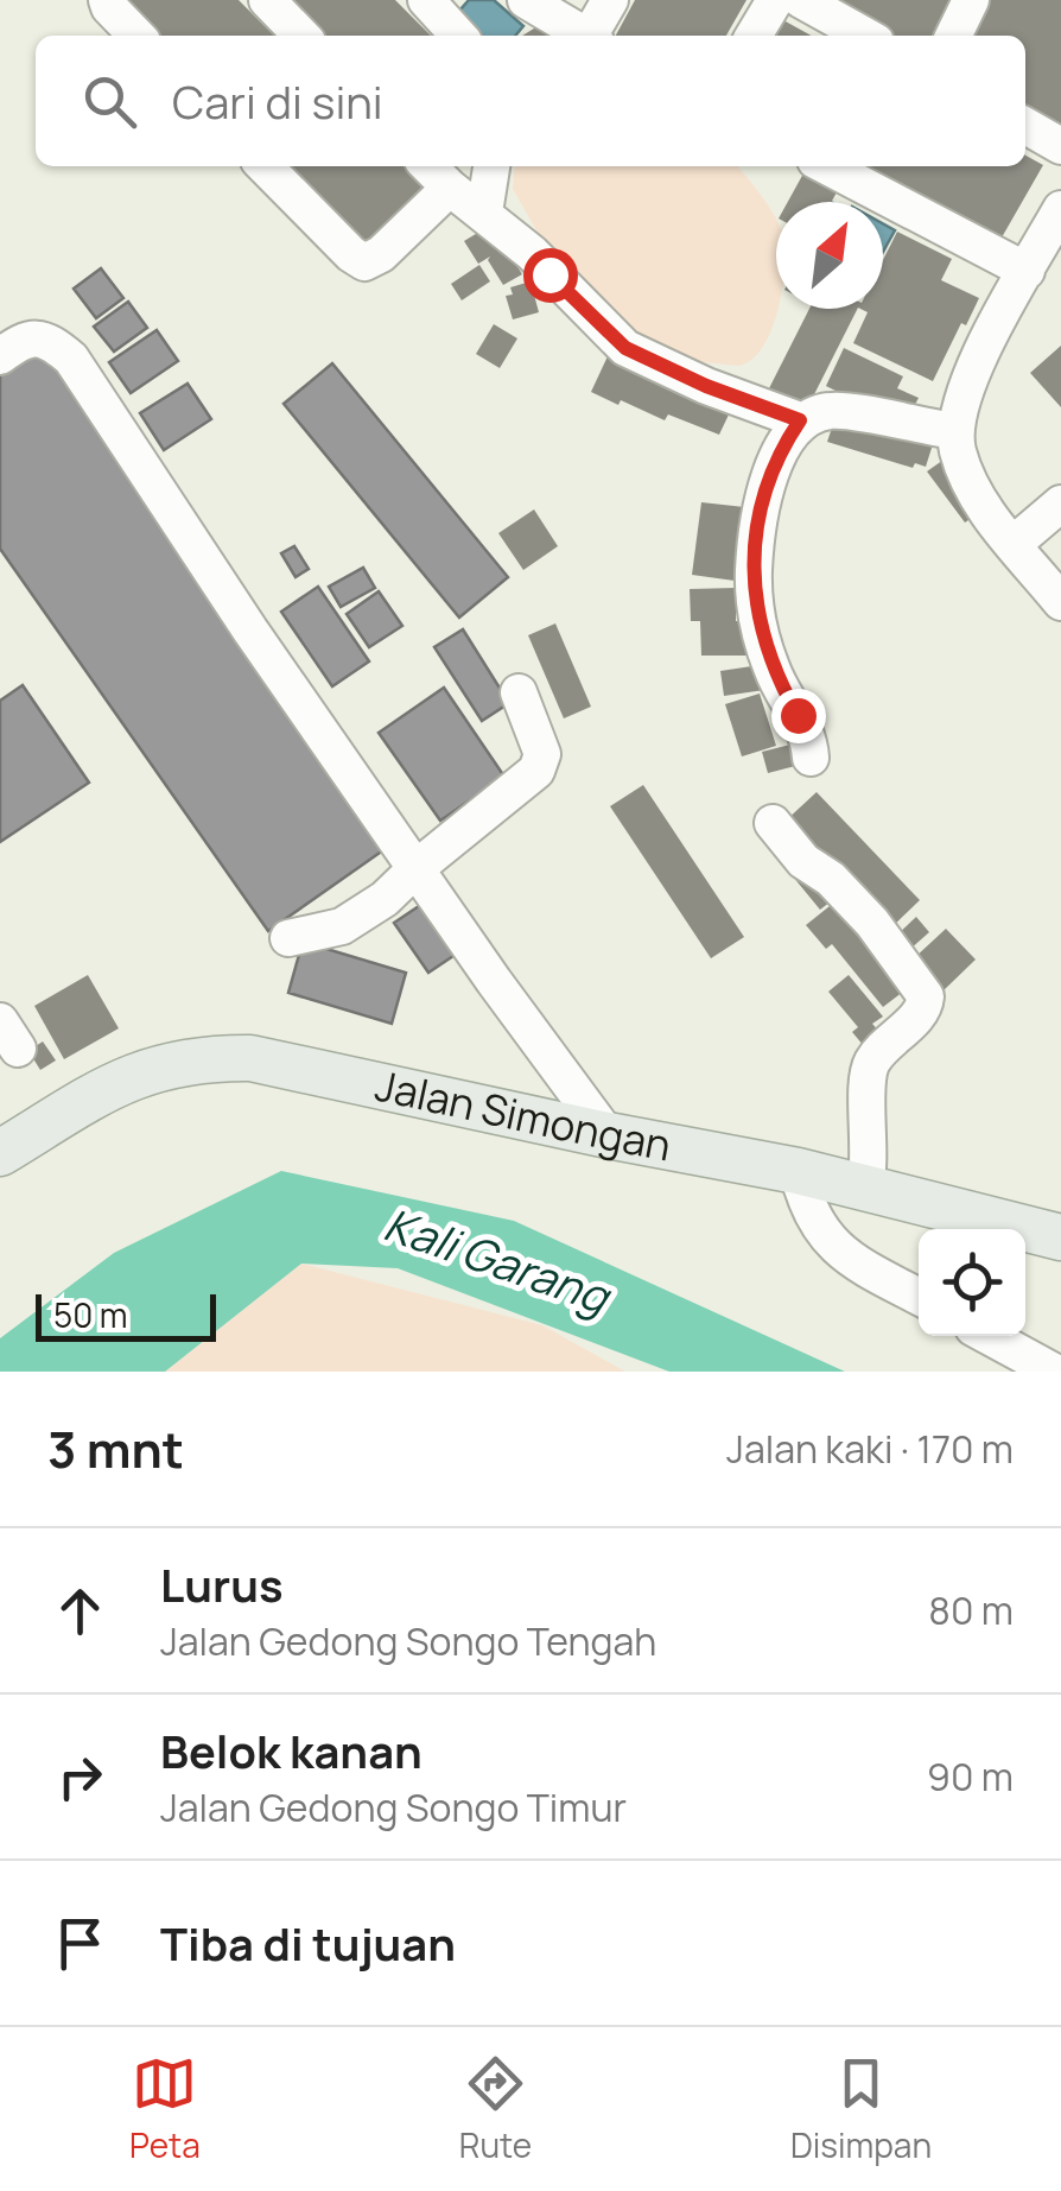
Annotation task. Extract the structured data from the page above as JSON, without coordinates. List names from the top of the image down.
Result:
{
  "streets": {
    "main road": ["Jalan Simongan"]
  },
  "water": ["Kali Garang"],
  "scale_bar": "50 m",
  "north": "top right",
  "page": {
    "search": "Cari di sini",
    "scale": "50 m",
    "heading": ["3 mnt", "Jalan kaki · 170 m"],
    "list": [
      ["Lurus", "Jalan Gedong Songo Tengah", "80 m"],
      ["Belok kanan", "Jalan Gedong Songo Timur", "90 m"],
      "Tiba di tujuan"
    ],
    "nav": ["Peta", "Rute", "Disimpan"]
  }
}
